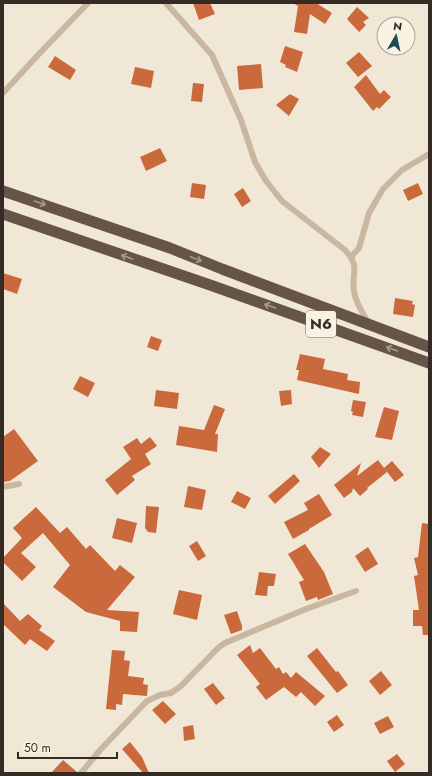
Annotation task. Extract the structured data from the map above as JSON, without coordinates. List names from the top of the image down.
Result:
{
  "streets": {
    "highway": ["N6"]
  },
  "scale_bar": "50 m",
  "north": "top"
}
